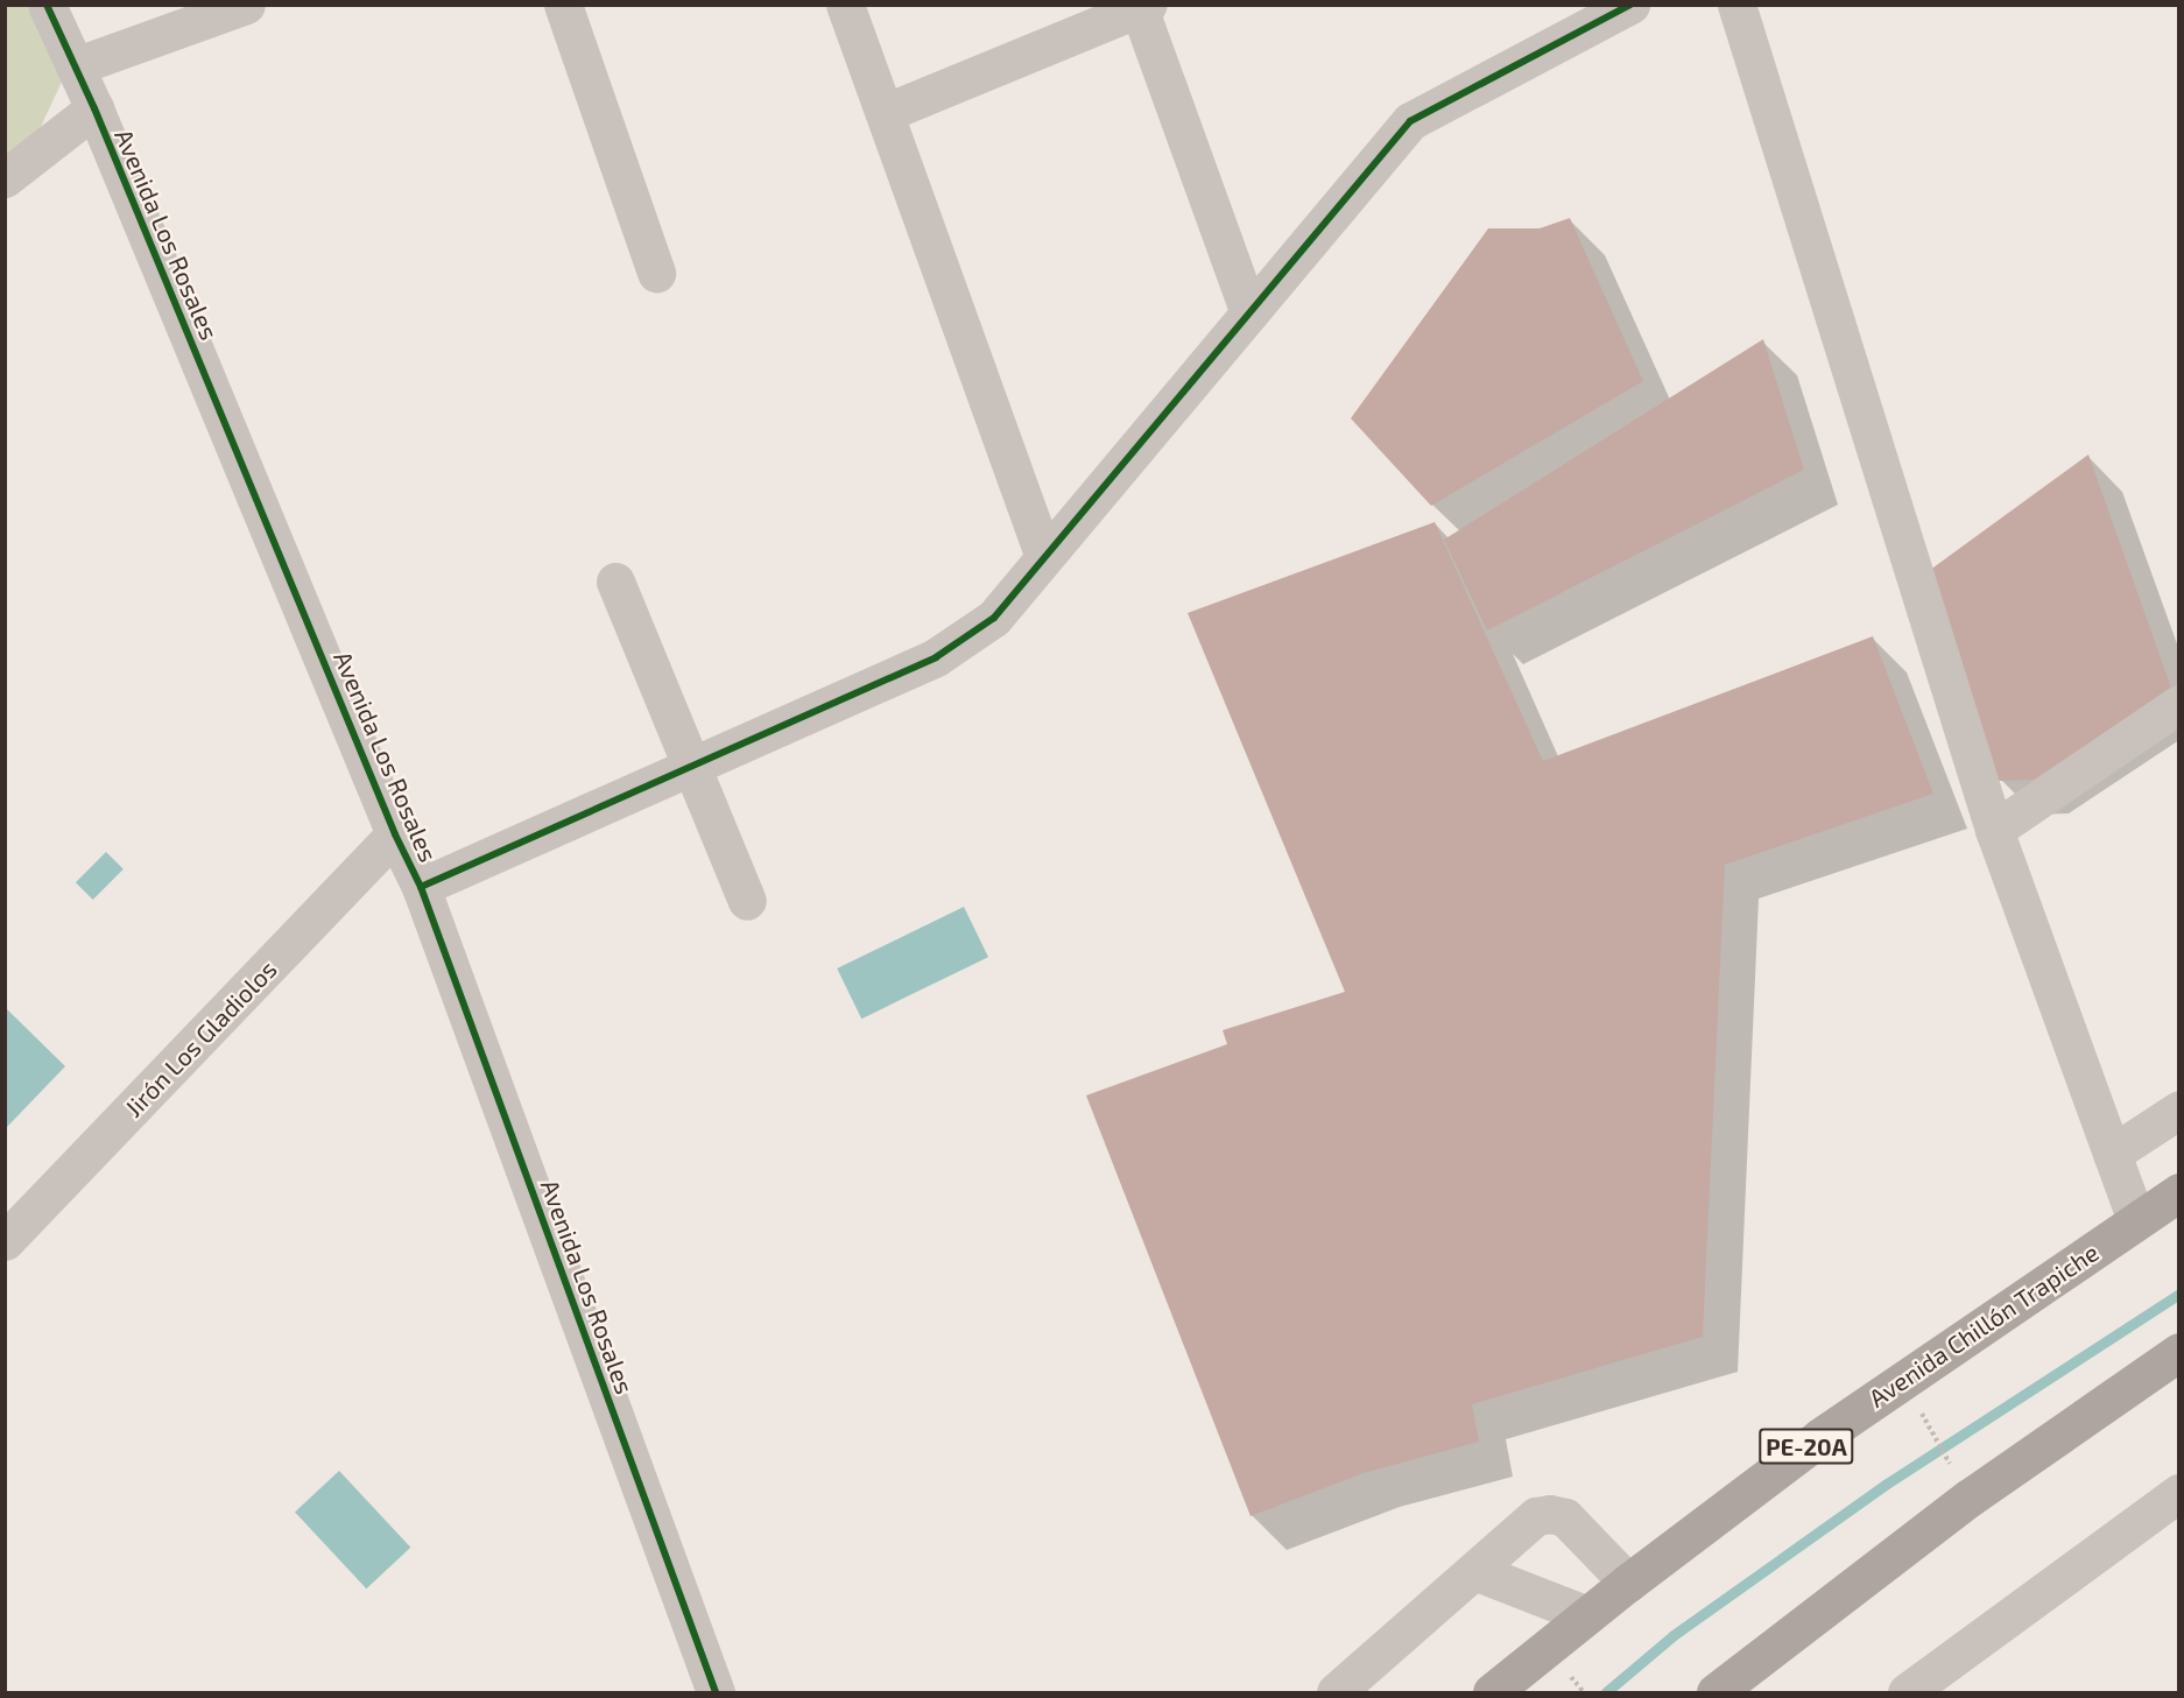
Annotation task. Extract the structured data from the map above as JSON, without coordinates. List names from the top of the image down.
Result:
{
  "streets": {
    "main road": ["Avenida Chillón Trapiche", "PE-20A"],
    "street": ["Avenida Los Rosales", "Jirón Los Gladiolos"]
  },
  "crossings": [
    ["Avenida Los Rosales", "Jirón Los Gladiolos"]
  ]
}
